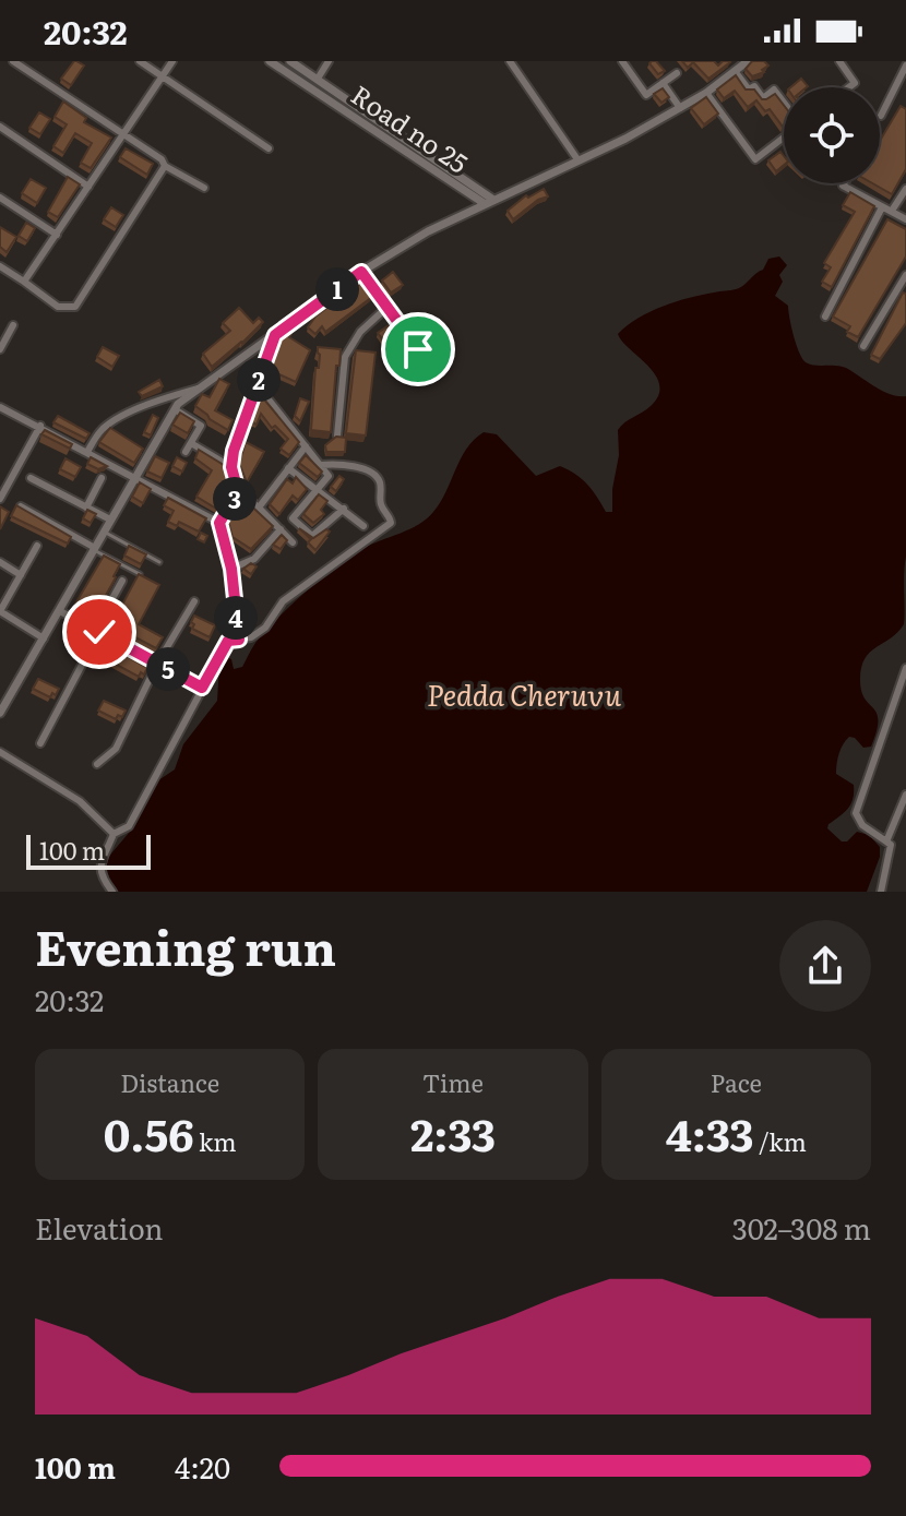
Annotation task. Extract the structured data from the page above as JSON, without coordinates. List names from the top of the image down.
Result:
{
  "streets": {
    "street": ["Road no 25"]
  },
  "water": ["Pedda Cheruvu"],
  "scale_bar": "100 m",
  "page": {
    "status": "20:32",
    "pins": [
      "1",
      "2",
      "3",
      "4",
      "5"
    ],
    "scale": "100 m",
    "heading": ["Evening run", "20:32"],
    "stats": [
      ["Distance", "0.56 km"],
      ["Time", "2:33"],
      ["Pace", "4:33 /km"]
    ],
    "chart": ["Elevation", "302–308 m"],
    "list": [
      {
        "name": "100 m",
        "note": "4:20"
      }
    ]
  }
}
